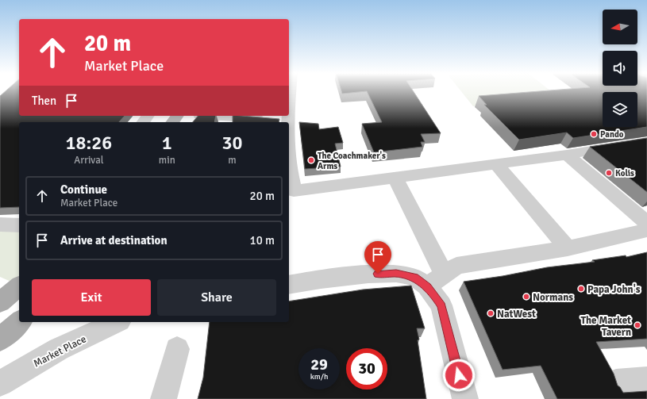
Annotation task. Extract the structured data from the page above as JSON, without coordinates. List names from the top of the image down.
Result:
{
  "streets": {
    "street": ["Market Place"]
  },
  "places": [
    "Pando",
    "The Coachmaker's Arms",
    "Kolis",
    "Papa John's",
    "Normans",
    "NatWest",
    "The Market Tavern"
  ],
  "north": "left",
  "page": {
    "turn": ["20 m", "Market Place"],
    "then": "Then",
    "eta": [
      "18:26",
      "Arrival",
      "1",
      "min",
      "30",
      "m"
    ],
    "list": [
      {
        "name": "Continue",
        "note": "Market Place",
        "value": "20 m"
      },
      {
        "name": "Arrive at destination",
        "value": "10 m"
      }
    ],
    "buttons": ["Exit", "Share"],
    "speed": "29 km/h",
    "limit": "30"
  }
}
